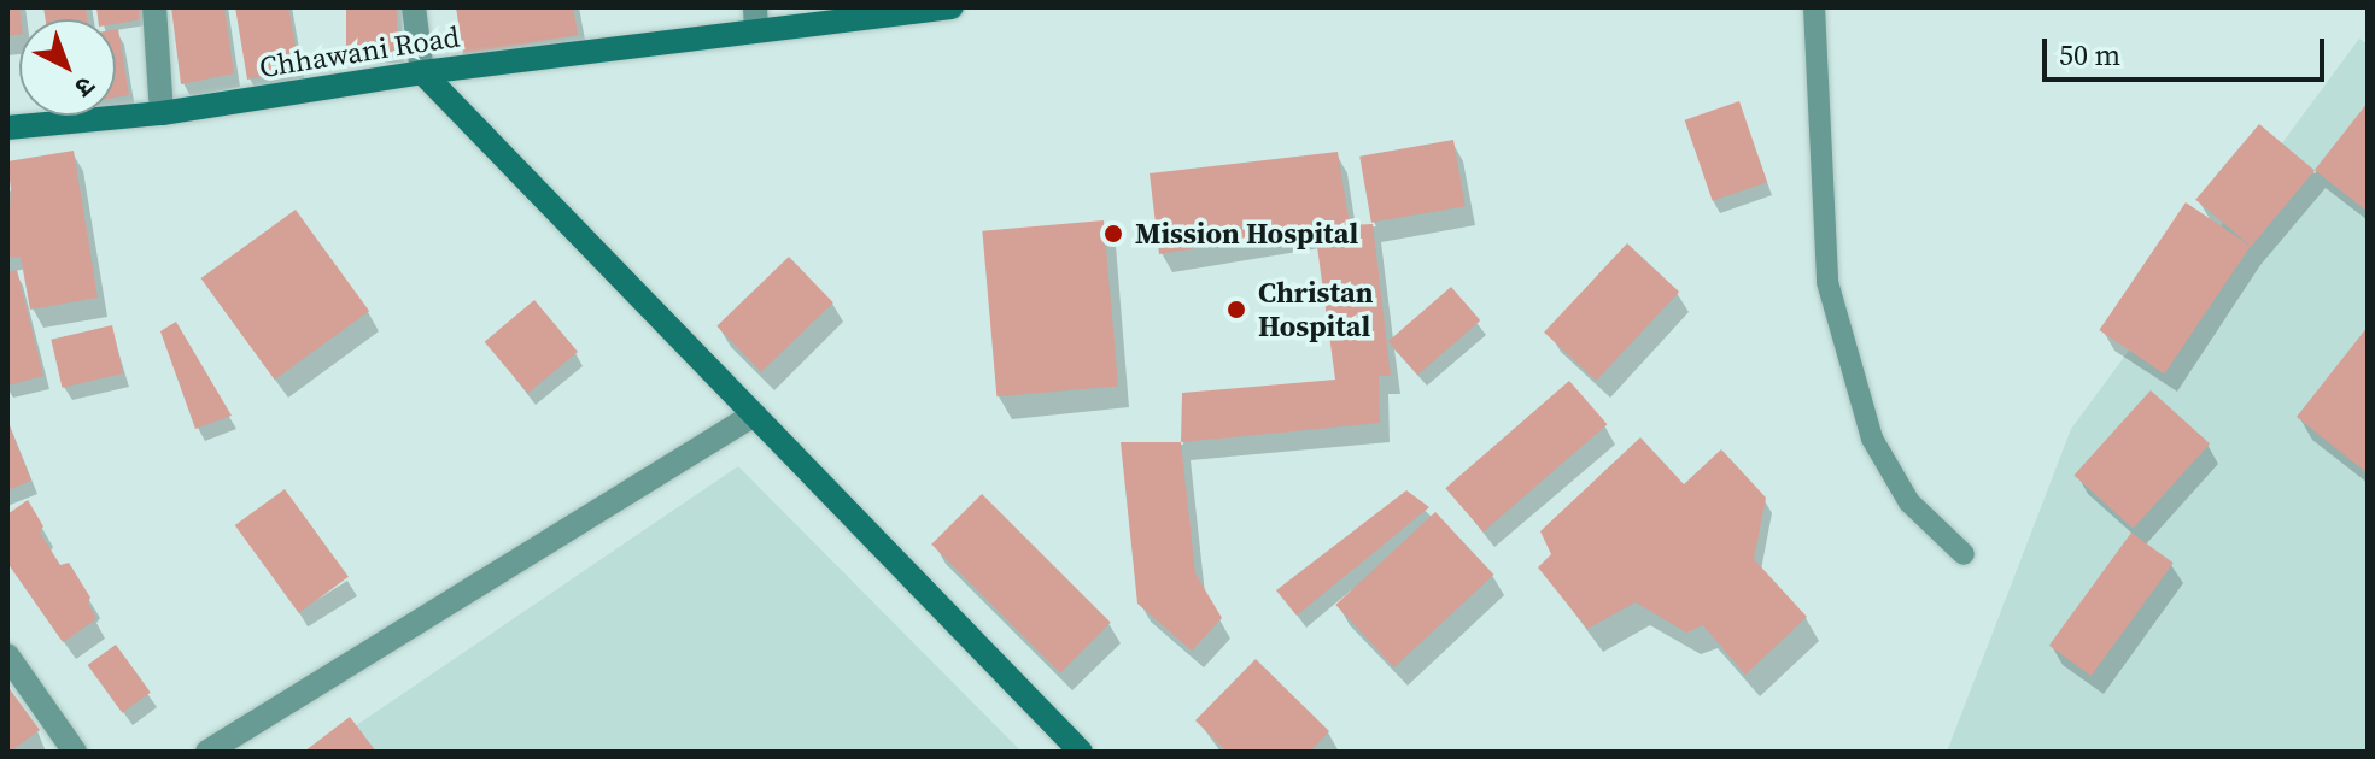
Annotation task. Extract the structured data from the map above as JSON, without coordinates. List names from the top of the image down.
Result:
{
  "streets": {
    "street": ["Chhawani Road"]
  },
  "places": ["Mission Hospital", "Christan Hospital"],
  "scale_bar": "50 m",
  "north": "bottom right"
}
